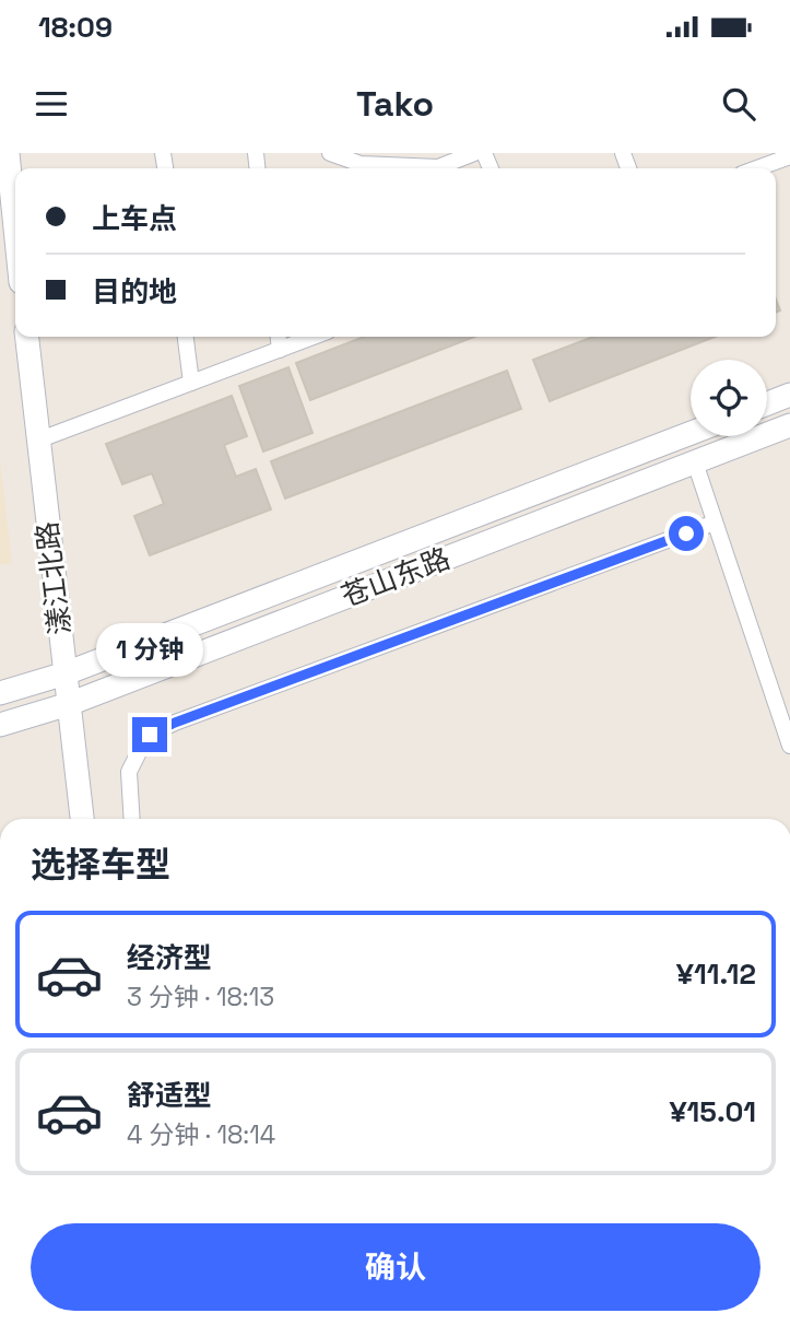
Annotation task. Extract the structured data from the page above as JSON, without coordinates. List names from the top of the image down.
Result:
{
  "streets": {
    "main road": ["苍山东路", "漾江北路"]
  },
  "crossings": [
    ["苍山东路", "漾江北路"]
  ],
  "page": {
    "status": "18:09",
    "header": "Tako",
    "banner": ["上车点", "目的地"],
    "bubble": "1 分钟",
    "heading": "选择车型",
    "list": [
      {
        "name": "经济型",
        "note": "3 分钟 · 18:13",
        "value": "¥11.12"
      },
      {
        "name": "舒适型",
        "note": "4 分钟 · 18:14",
        "value": "¥15.01"
      }
    ],
    "buttons": "确认"
  }
}
